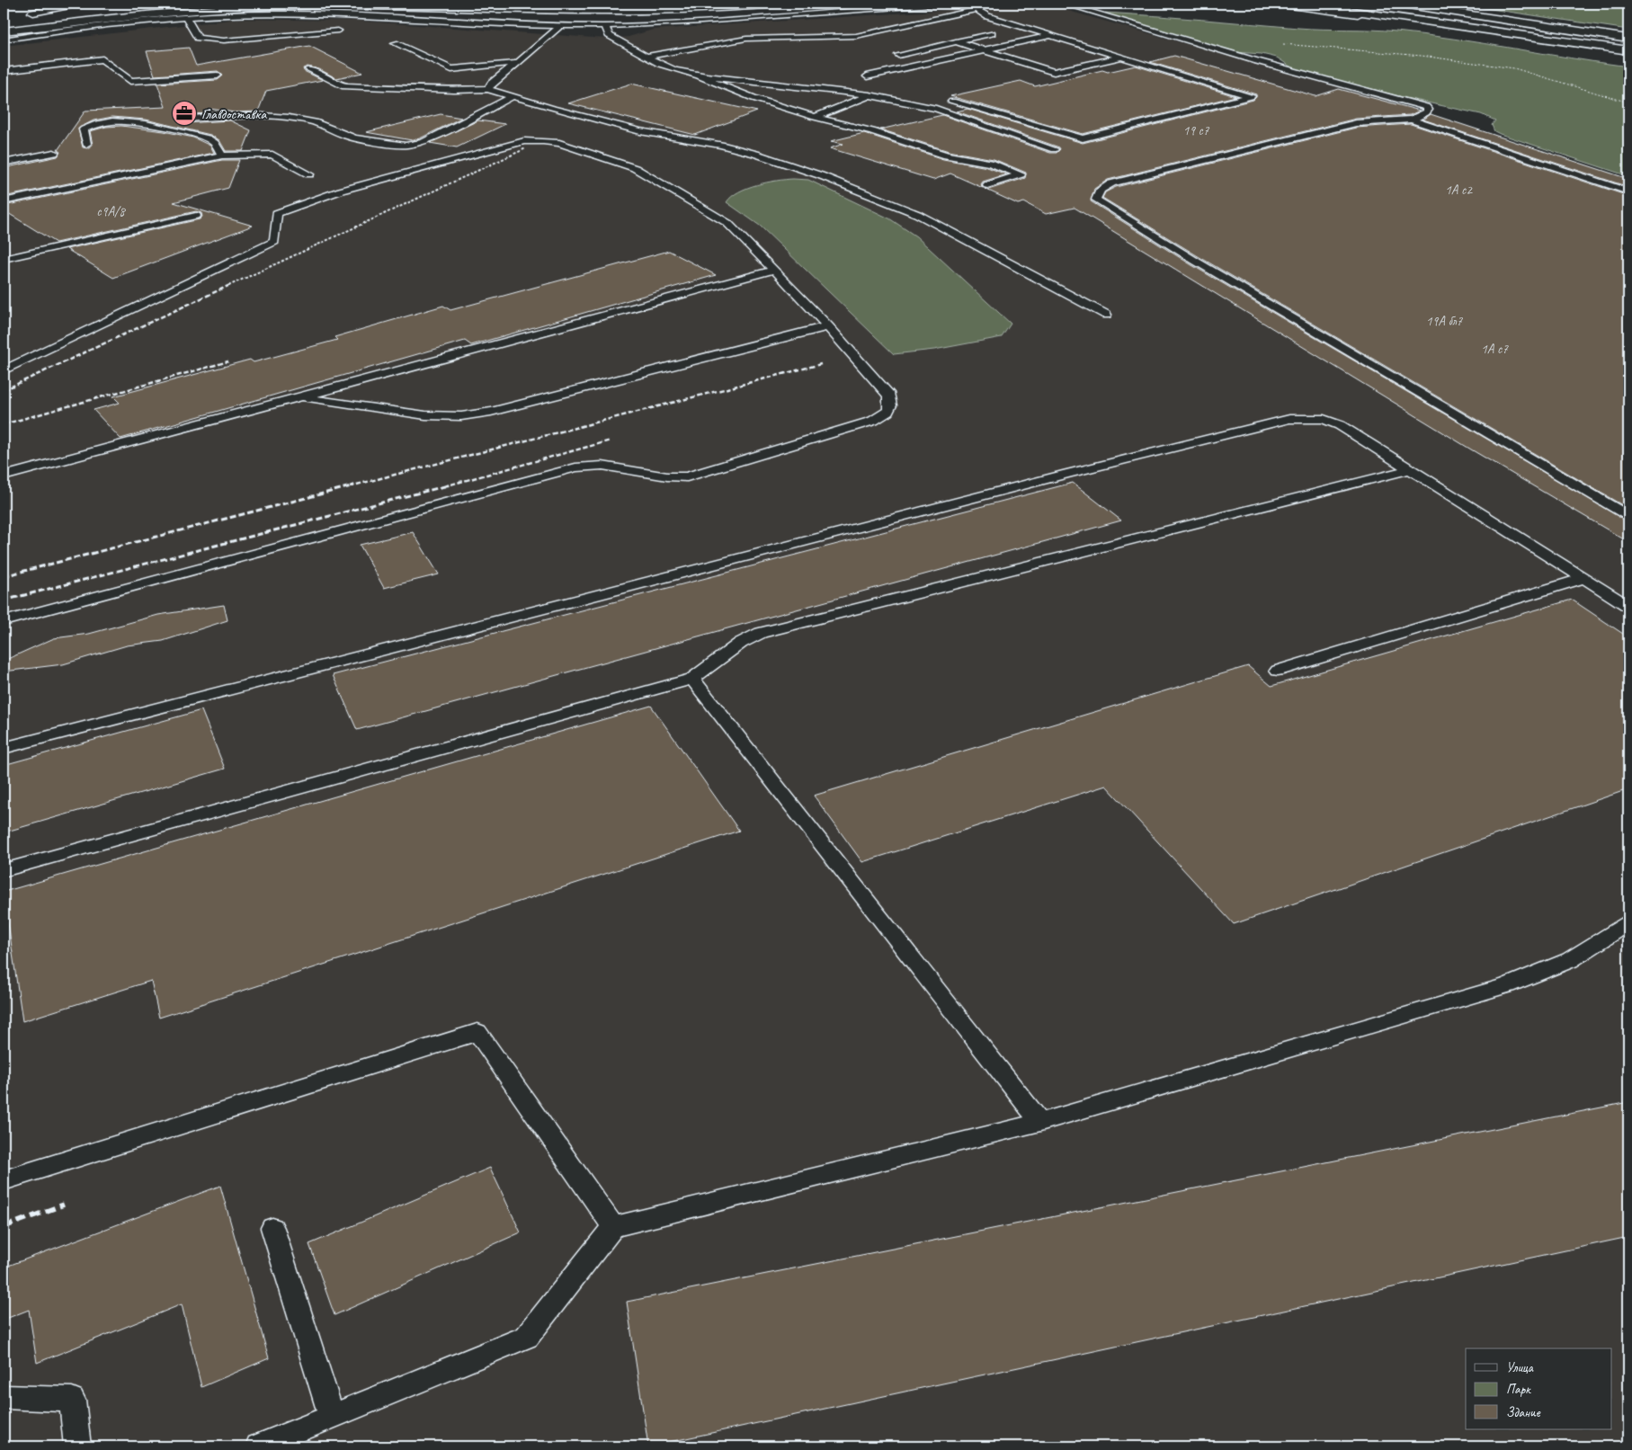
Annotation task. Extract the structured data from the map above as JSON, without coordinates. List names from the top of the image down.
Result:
{
  "places": {
    "office": ["Главдоставка"]
  },
  "house_numbers": [
    "19 с7",
    "1А с2",
    "с9А/8",
    "19А бл7",
    "1А с7"
  ],
  "legend": ["Улица", "Парк", "Здание"]
}
